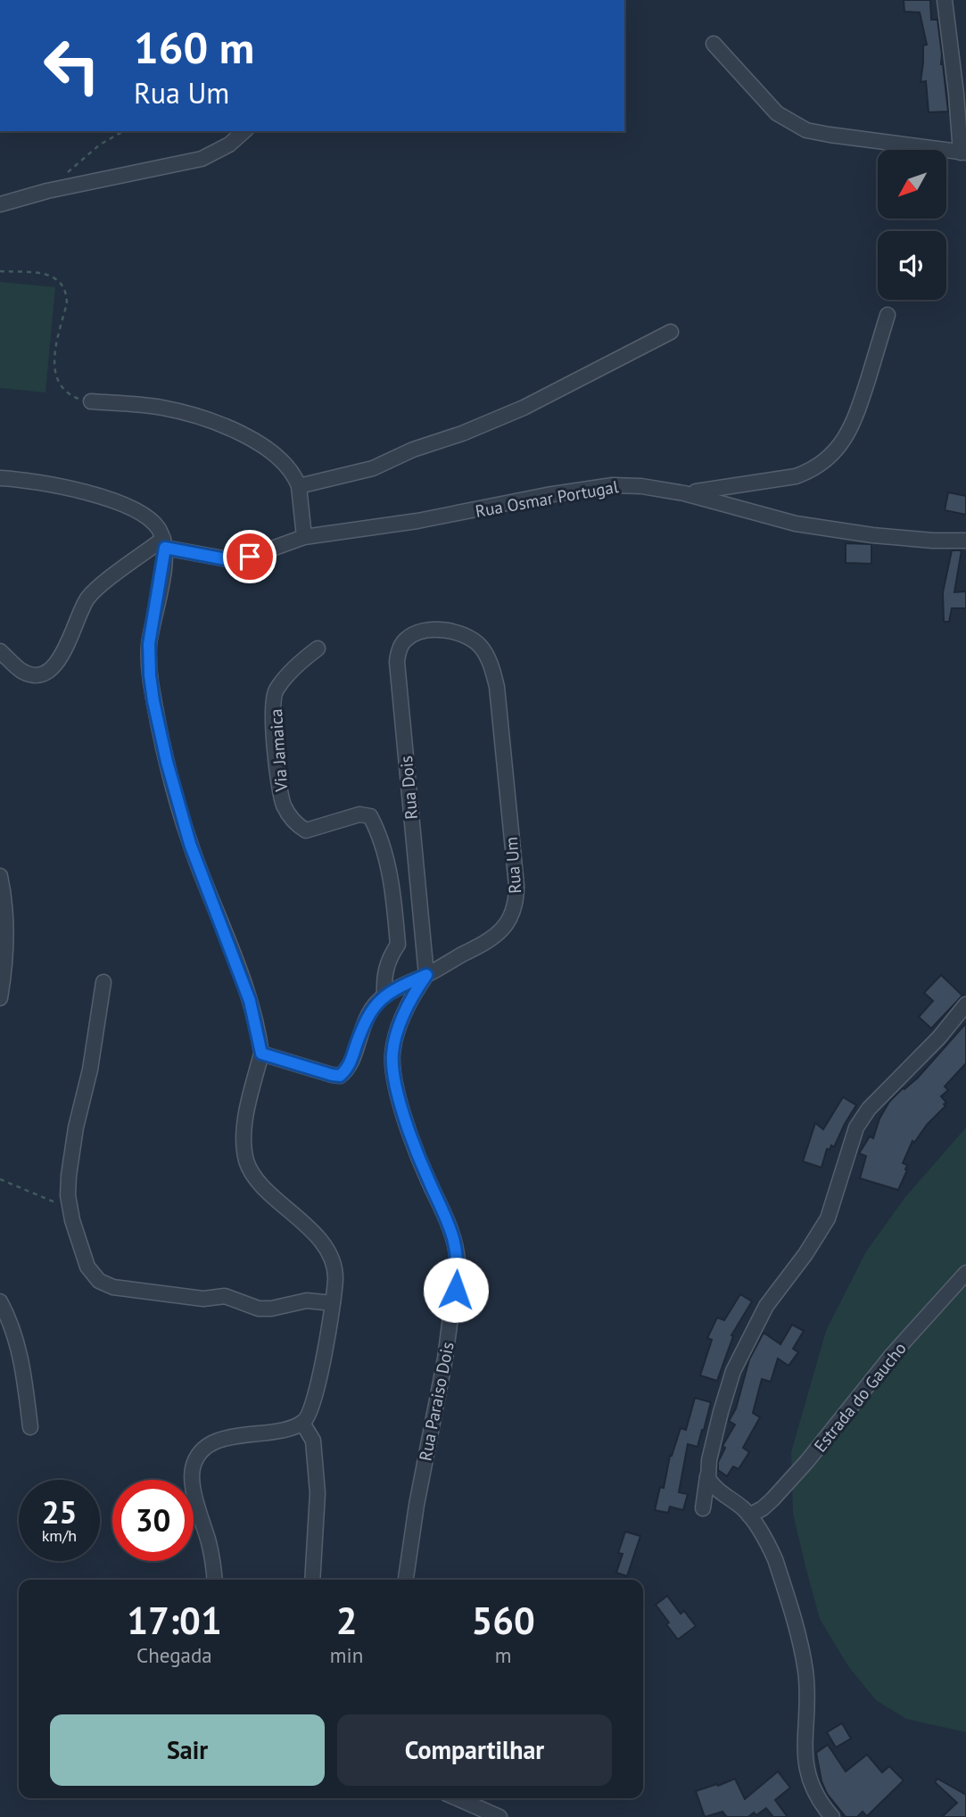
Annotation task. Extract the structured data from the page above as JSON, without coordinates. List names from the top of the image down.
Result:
{
  "streets": {
    "street": [
      "Rua Osmar Portugal",
      "Via Jamaica",
      "Rua Dois",
      "Rua Um",
      "Estrada do Gaucho",
      "Rua Paraiso Dois"
    ]
  },
  "crossings": [
    ["Via Jamaica", "Rua Um"],
    ["Rua Dois", "Rua Um"],
    ["Rua Dois", "Rua Paraiso Dois"],
    ["Rua Um", "Rua Paraiso Dois"]
  ],
  "north": "bottom left",
  "page": {
    "turn": ["160 m", "Rua Um"],
    "speed": "25 km/h",
    "limit": "30",
    "eta": [
      "17:01",
      "Chegada",
      "2",
      "min",
      "560",
      "m"
    ],
    "buttons": ["Sair", "Compartilhar"]
  }
}
